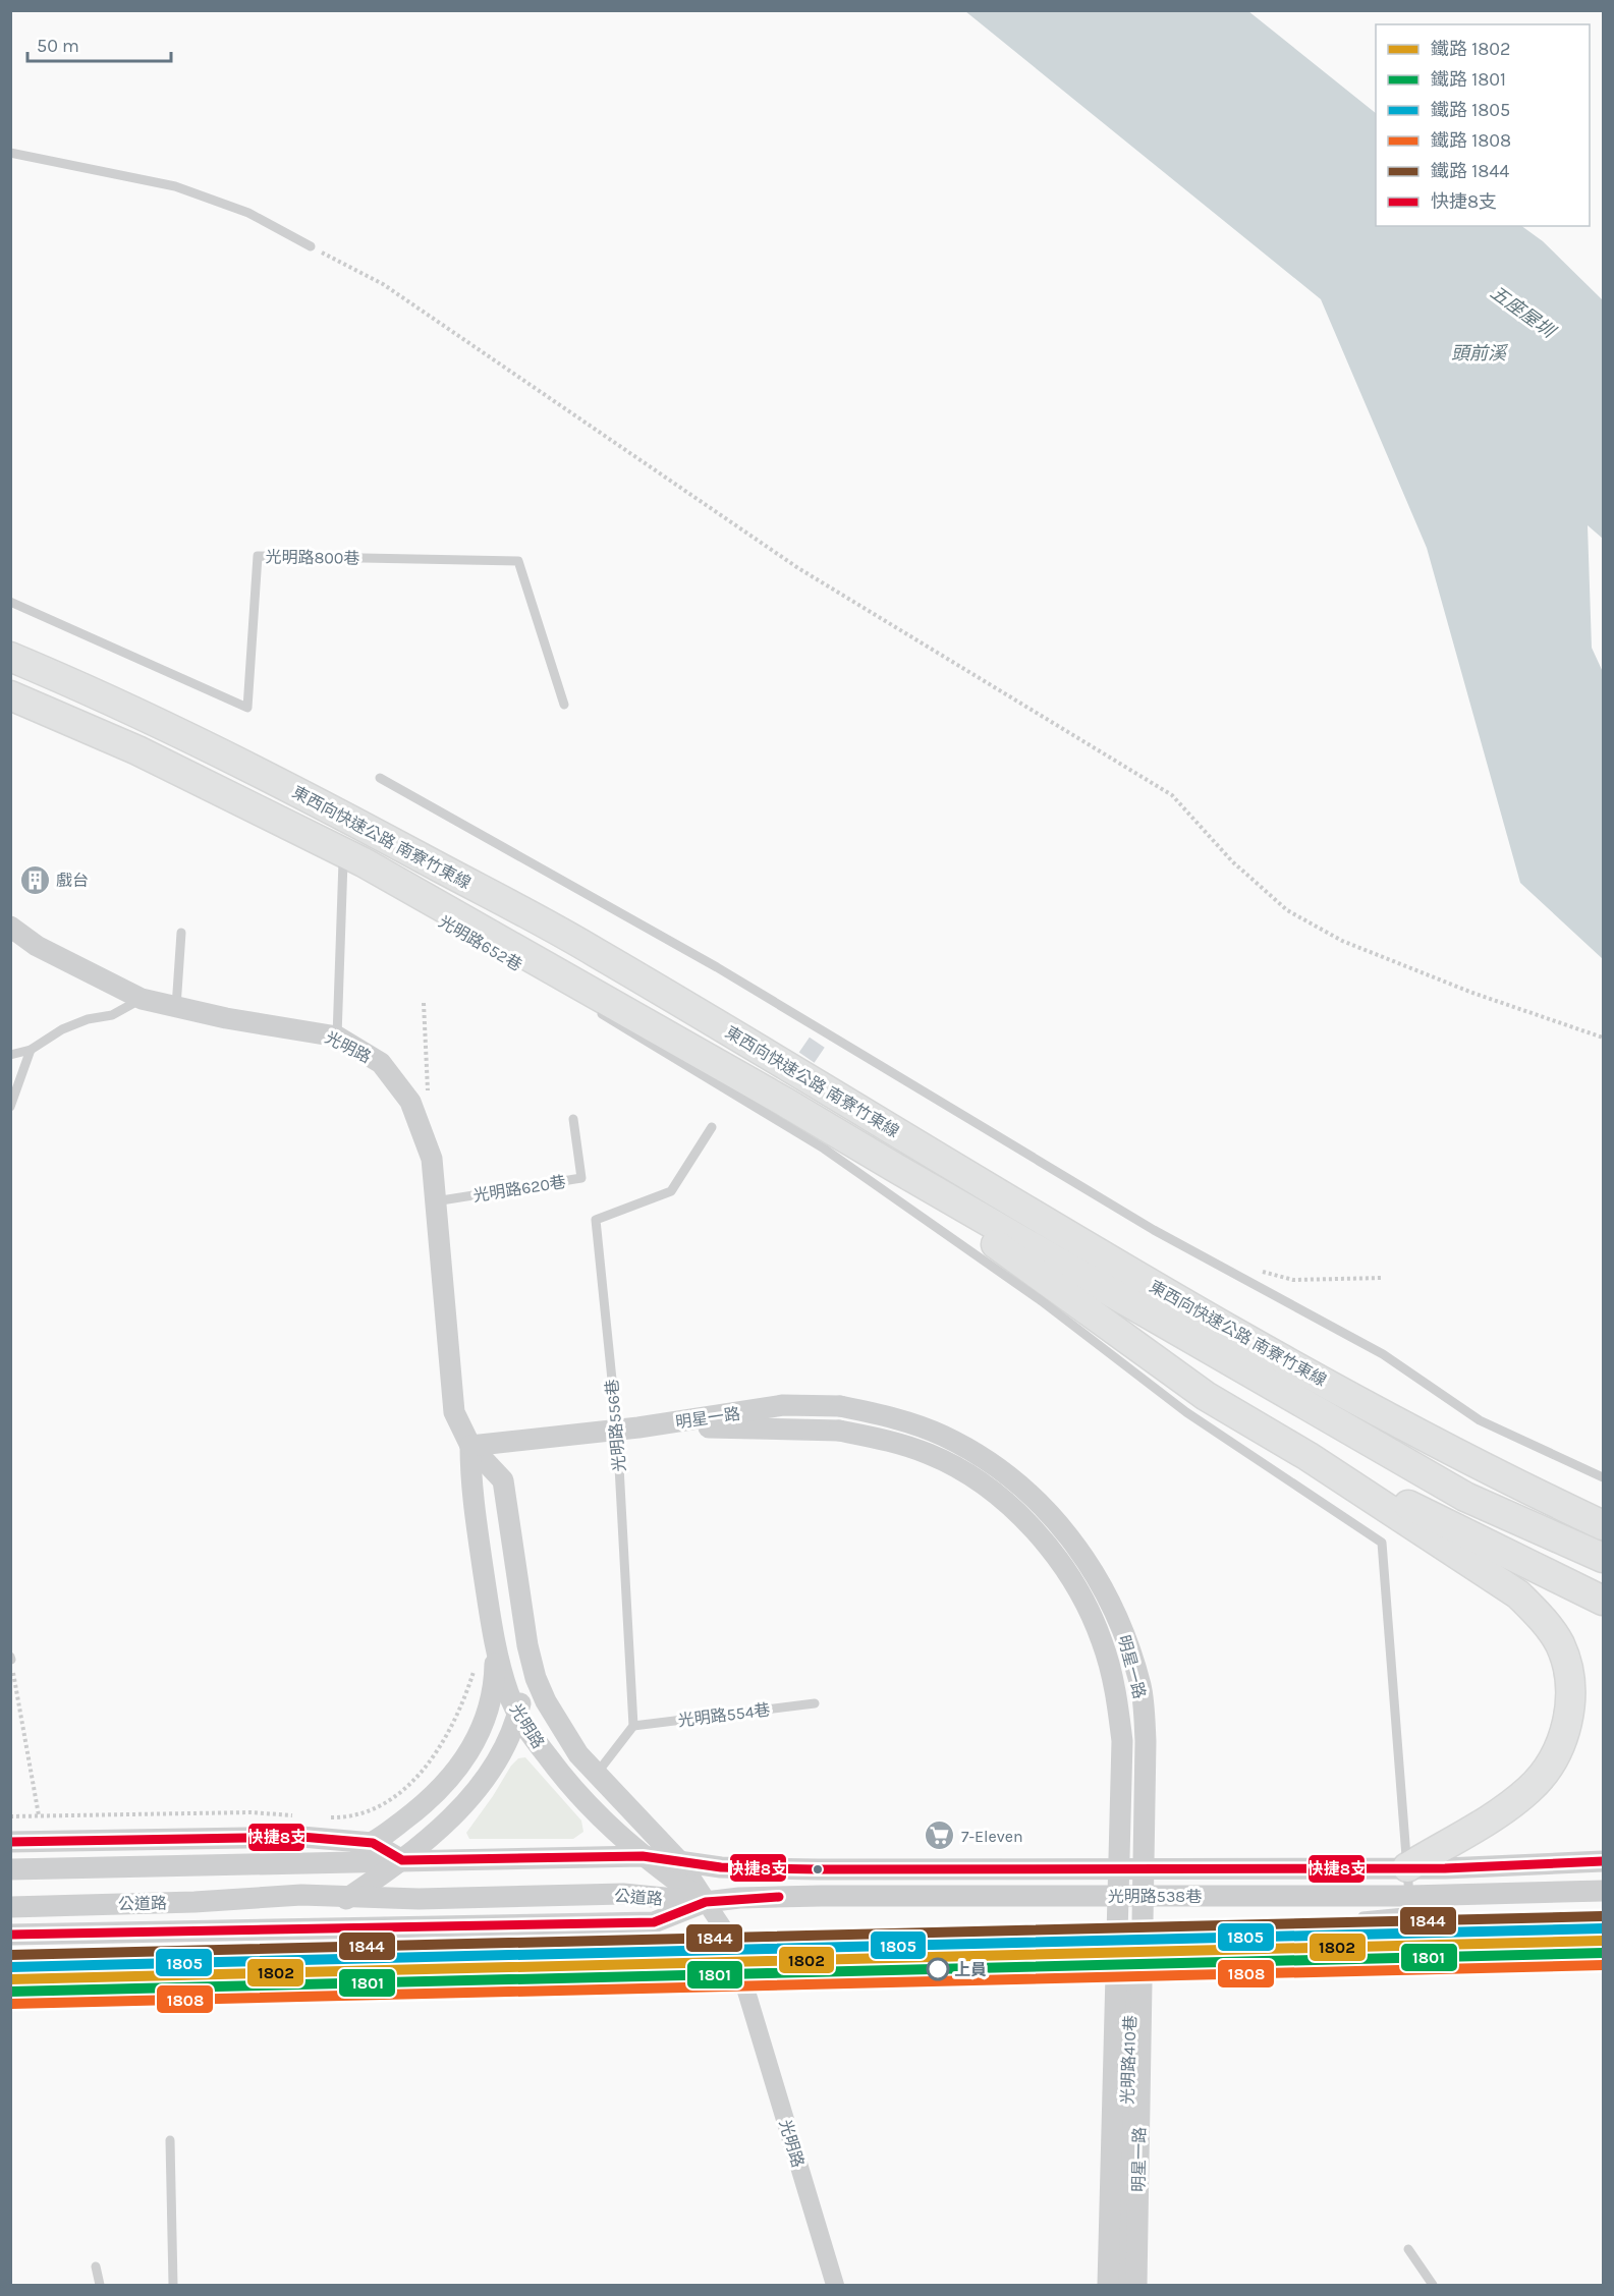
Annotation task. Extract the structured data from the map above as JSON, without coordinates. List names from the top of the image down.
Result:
{
  "streets": {
    "highway": ["東西向快速公路 南寮竹東線"],
    "street": [
      "光明路",
      "明星一路",
      "光明路538巷",
      "公道路"
    ],
    "lane": [
      "光明路800巷",
      "光明路652巷",
      "光明路620巷",
      "光明路556巷",
      "光明路554巷",
      "光明路410巷"
    ]
  },
  "crossings": [
    ["光明路652巷", "光明路"],
    ["光明路", "光明路620巷"],
    ["光明路", "明星一路"],
    ["光明路", "光明路538巷"],
    ["光明路", "公道路"],
    ["明星一路", "光明路556巷"],
    ["光明路556巷", "光明路554巷"],
    ["光明路538巷", "公道路"]
  ],
  "water": ["五座屋圳", "頭前溪"],
  "places": {
    "building": ["戲台"],
    "supermarket": ["7-Eleven"],
    "other": ["上員"]
  },
  "lines": [
    "transit line 快捷8支",
    "rail line 1844",
    "rail line 1805",
    "rail line 1802",
    "rail line 1801",
    "rail line 1808"
  ],
  "legend": [
    "鐵路 1802",
    "鐵路 1801",
    "鐵路 1805",
    "鐵路 1808",
    "鐵路 1844",
    "快捷8支"
  ],
  "scale_bar": "50 m"
}
